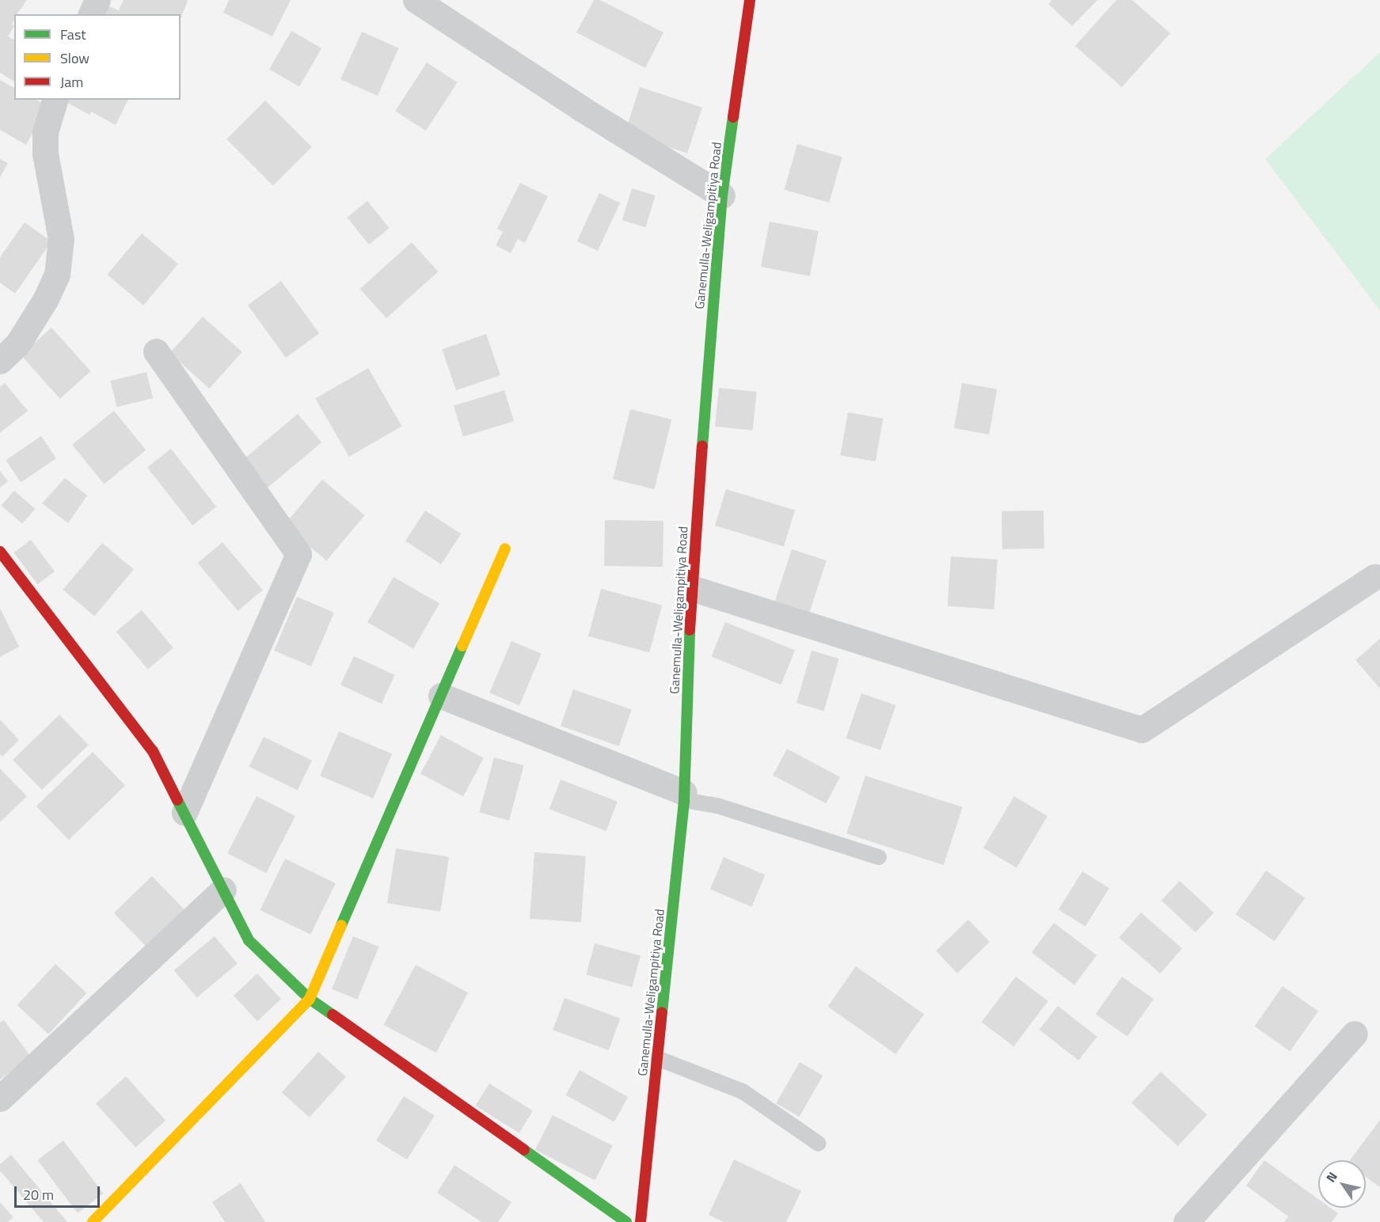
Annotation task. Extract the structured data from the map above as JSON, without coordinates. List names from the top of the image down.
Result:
{
  "streets": {
    "street": ["Ganemulla-Weligampitiya Road"]
  },
  "legend": ["Fast", "Slow", "Jam"],
  "scale_bar": "20 m",
  "north": "top left"
}
